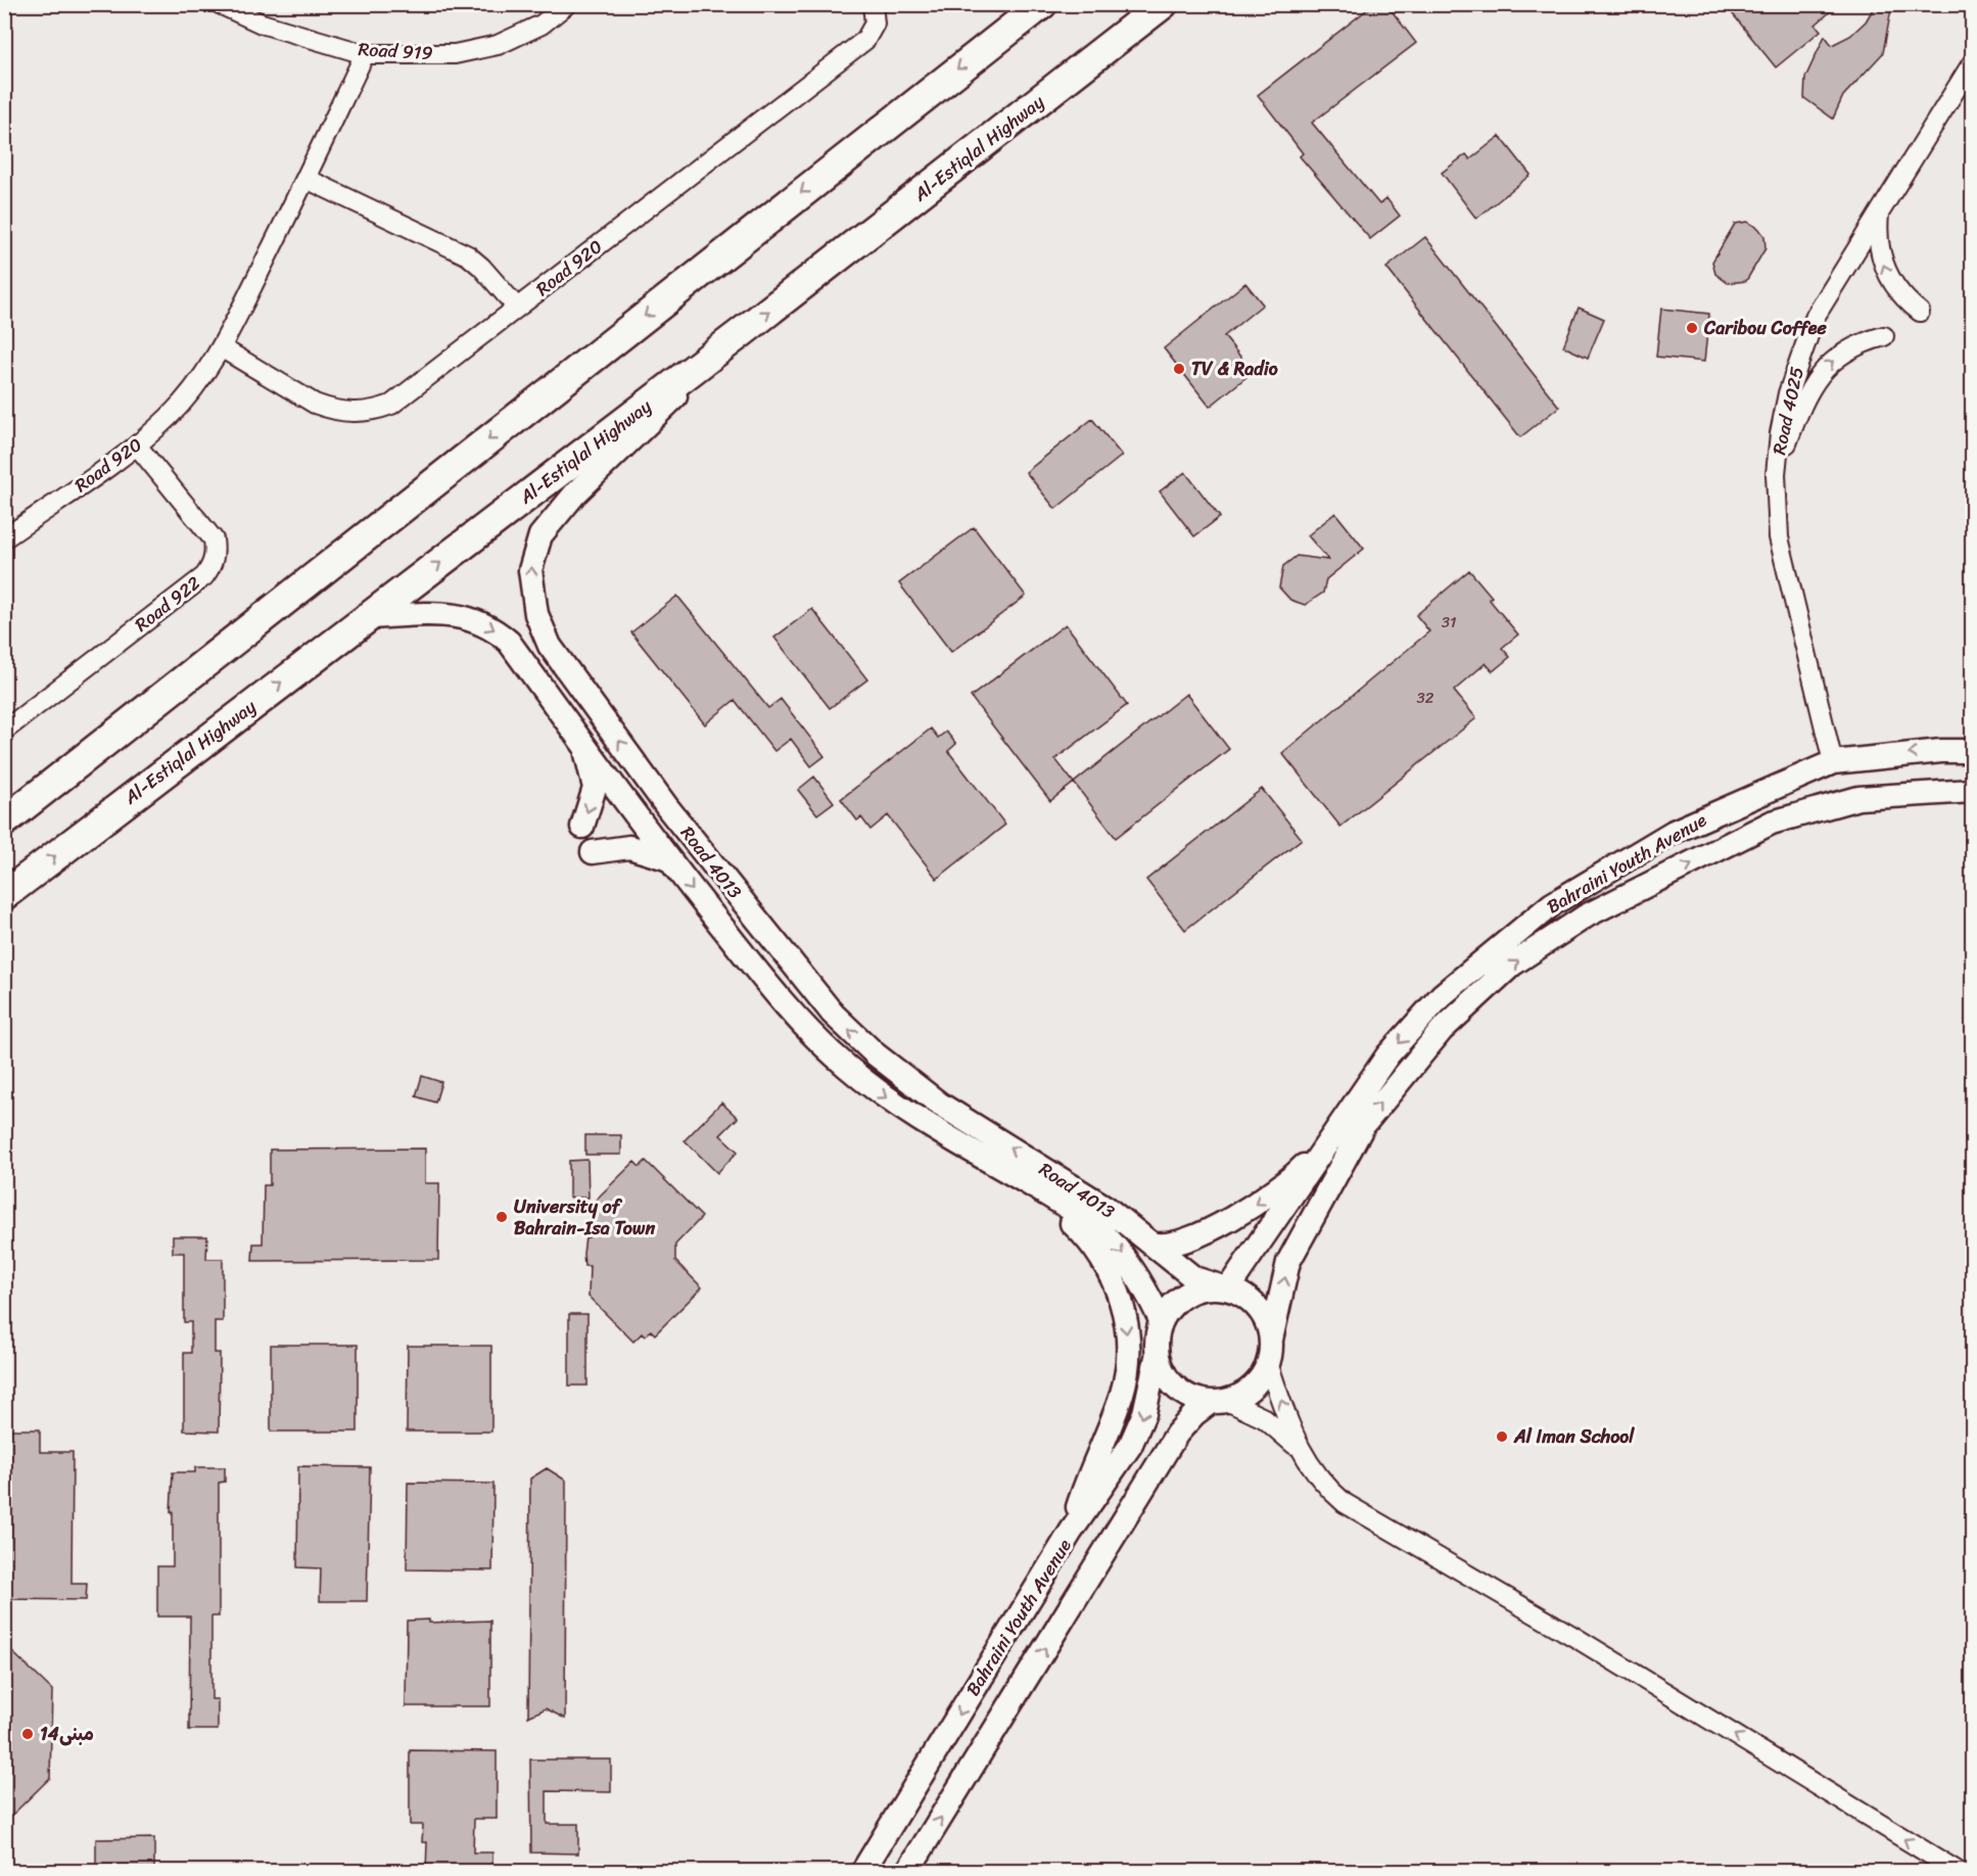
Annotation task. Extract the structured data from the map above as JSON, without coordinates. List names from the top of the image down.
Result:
{
  "streets": {
    "main road": ["Al-Estiqlal Highway"],
    "street": [
      "Road 919",
      "Road 920",
      "Road 4025",
      "Road 922",
      "Road 4013",
      "Bahraini Youth Avenue"
    ]
  },
  "crossings": [
    ["Road 919", "Road 920"],
    ["Al-Estiqlal Highway", "Road 4013"],
    ["Road 920", "Road 922"],
    ["Road 4025", "Bahraini Youth Avenue"],
    ["Road 4013", "Bahraini Youth Avenue"]
  ],
  "places": [
    "Caribou Coffee",
    "TV & Radio",
    "University of Bahrain-Isa Town",
    "Al Iman School",
    "مبنى14"
  ],
  "house_numbers": ["31", "32"]
}
